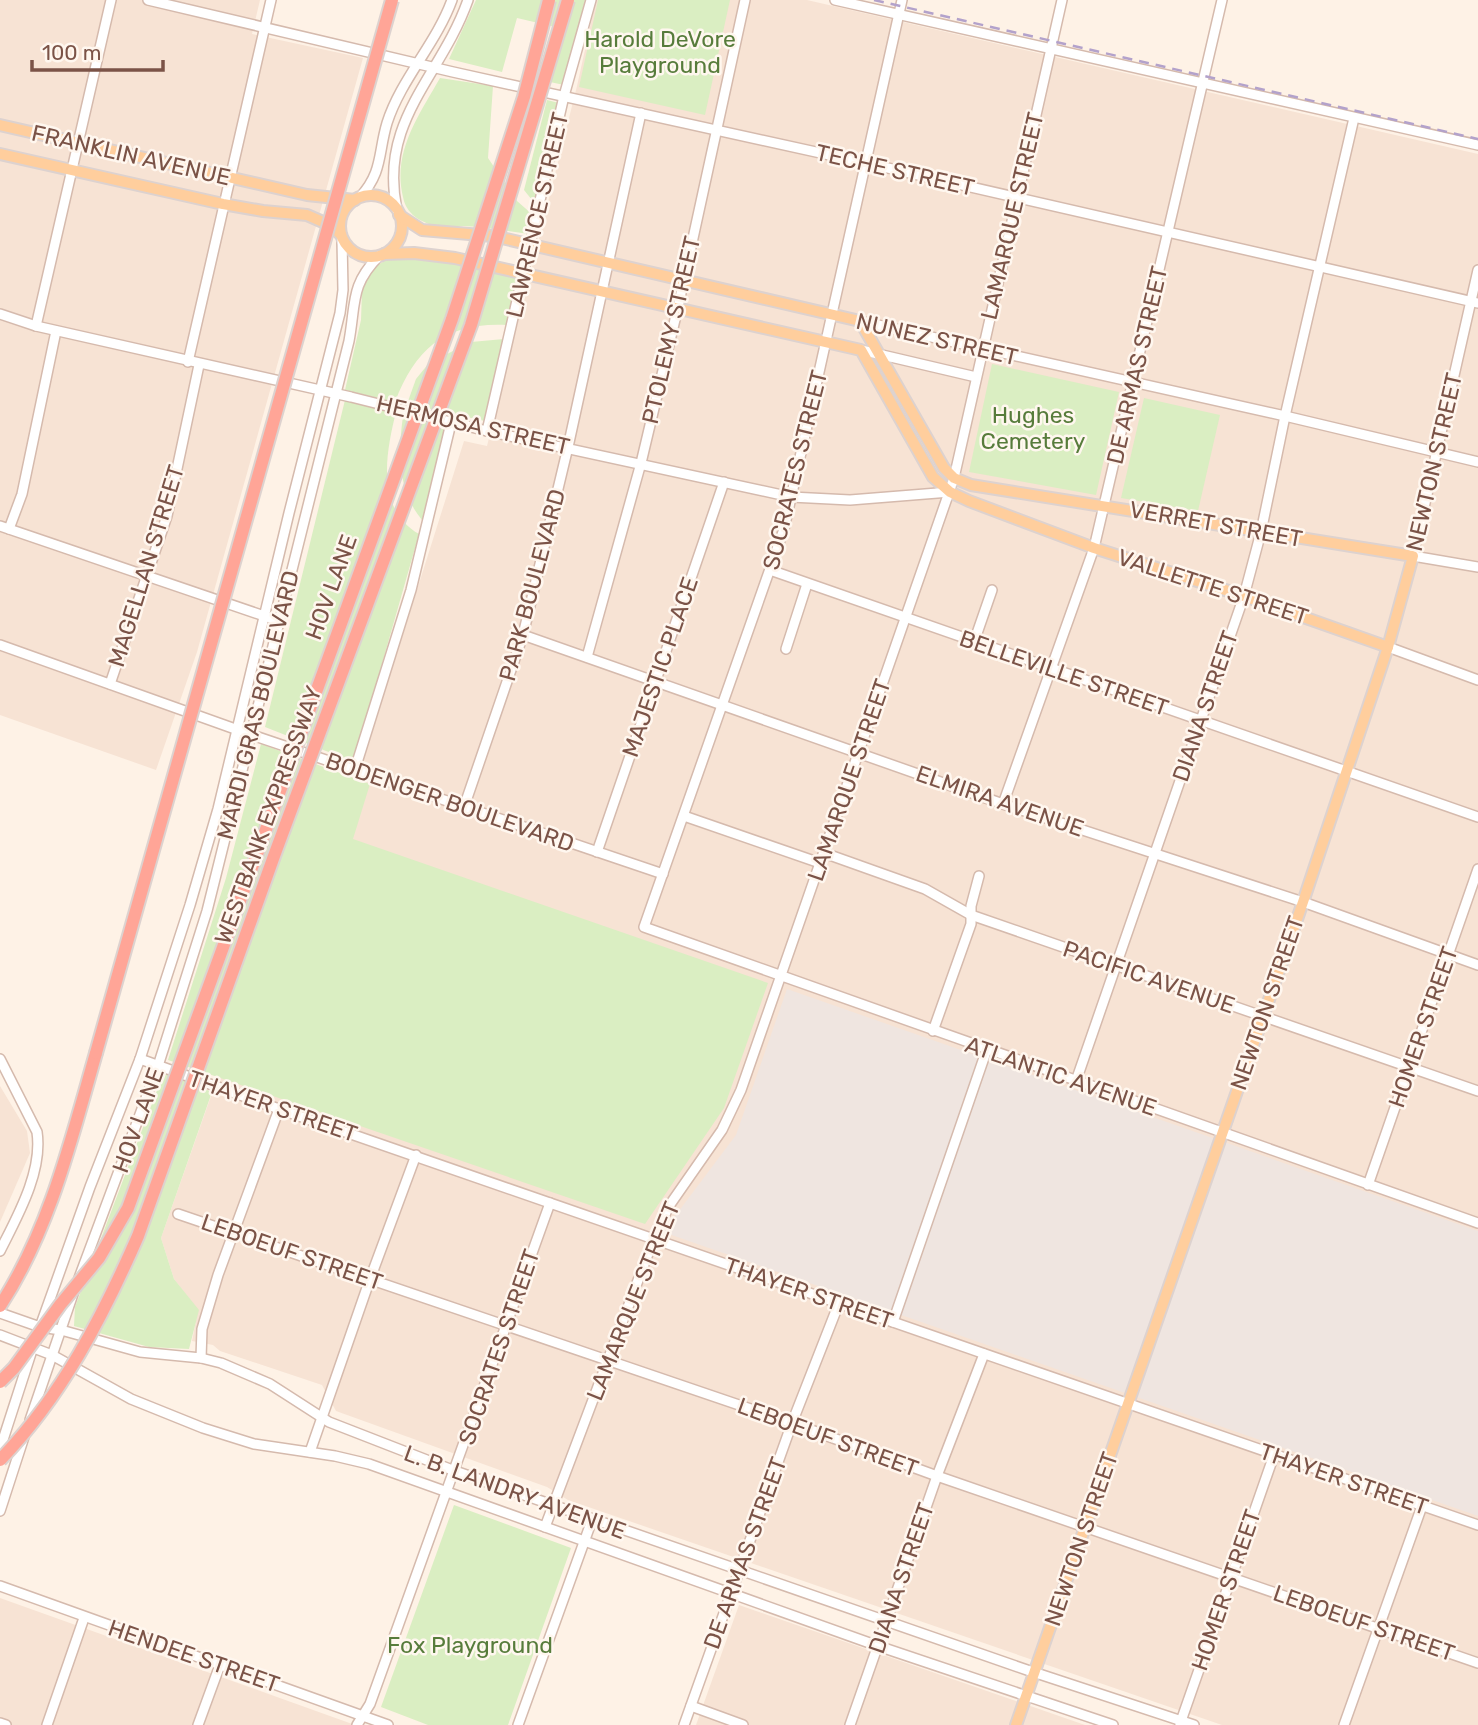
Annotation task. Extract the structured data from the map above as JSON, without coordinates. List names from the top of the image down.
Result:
{
  "streets": {
    "highway": ["HOV LANE", "WESTBANK EXPRESSWAY"],
    "main road": [
      "FRANKLIN AVENUE",
      "NUNEZ STREET",
      "NEWTON STREET",
      "VERRET STREET",
      "VALLETTE STREET"
    ],
    "street": [
      "TECHE STREET",
      "LAWRENCE STREET",
      "LAMARQUE STREET",
      "PTOLEMY STREET",
      "DE ARMAS STREET",
      "HERMOSA STREET",
      "SOCRATES STREET",
      "MAGELLAN STREET",
      "PARK BOULEVARD",
      "MAJESTIC PLACE",
      "BELLEVILLE STREET",
      "MARDI GRAS BOULEVARD",
      "DIANA STREET",
      "ELMIRA AVENUE",
      "BODENGER BOULEVARD",
      "PACIFIC AVENUE",
      "HOMER STREET",
      "ATLANTIC AVENUE",
      "THAYER STREET",
      "LEBOEUF STREET",
      "L. B. LANDRY AVENUE",
      "HENDEE STREET"
    ]
  },
  "crossings": [
    ["FRANKLIN AVENUE", "NUNEZ STREET"],
    ["FRANKLIN AVENUE", "MARDI GRAS BOULEVARD"],
    ["TECHE STREET", "LAWRENCE STREET"],
    ["TECHE STREET", "LAMARQUE STREET"],
    ["TECHE STREET", "PTOLEMY STREET"],
    ["TECHE STREET", "DE ARMAS STREET"],
    ["TECHE STREET", "NEWTON STREET"],
    ["TECHE STREET", "SOCRATES STREET"],
    ["TECHE STREET", "PARK BOULEVARD"],
    ["TECHE STREET", "DIANA STREET"],
    ["LAWRENCE STREET", "NUNEZ STREET"],
    ["LAWRENCE STREET", "HERMOSA STREET"],
    ["LAMARQUE STREET", "NUNEZ STREET"],
    ["LAMARQUE STREET", "HERMOSA STREET"],
    ["LAMARQUE STREET", "VERRET STREET"],
    ["LAMARQUE STREET", "VALLETTE STREET"],
    ["LAMARQUE STREET", "BELLEVILLE STREET"],
    ["LAMARQUE STREET", "ELMIRA AVENUE"],
    ["LAMARQUE STREET", "PACIFIC AVENUE"],
    ["LAMARQUE STREET", "ATLANTIC AVENUE"],
    ["LAMARQUE STREET", "THAYER STREET"],
    ["LAMARQUE STREET", "LEBOEUF STREET"],
    ["LAMARQUE STREET", "L. B. LANDRY AVENUE"],
    ["PTOLEMY STREET", "NUNEZ STREET"],
    ["PTOLEMY STREET", "HERMOSA STREET"],
    ["PTOLEMY STREET", "ELMIRA AVENUE"],
    ["NUNEZ STREET", "DE ARMAS STREET"],
    ["NUNEZ STREET", "NEWTON STREET"],
    ["NUNEZ STREET", "SOCRATES STREET"],
    ["NUNEZ STREET", "PARK BOULEVARD"],
    ["NUNEZ STREET", "MARDI GRAS BOULEVARD"],
    ["NUNEZ STREET", "DIANA STREET"],
    ["DE ARMAS STREET", "VERRET STREET"],
    ["DE ARMAS STREET", "VALLETTE STREET"],
    ["DE ARMAS STREET", "BELLEVILLE STREET"],
    ["DE ARMAS STREET", "ELMIRA AVENUE"],
    ["DE ARMAS STREET", "THAYER STREET"],
    ["DE ARMAS STREET", "LEBOEUF STREET"],
    ["DE ARMAS STREET", "L. B. LANDRY AVENUE"],
    ["HERMOSA STREET", "SOCRATES STREET"],
    ["HERMOSA STREET", "MAGELLAN STREET"],
    ["HERMOSA STREET", "PARK BOULEVARD"],
    ["HERMOSA STREET", "VALLETTE STREET"],
    ["HERMOSA STREET", "MAJESTIC PLACE"],
    ["HERMOSA STREET", "MARDI GRAS BOULEVARD"],
    ["NEWTON STREET", "VERRET STREET"],
    ["NEWTON STREET", "VALLETTE STREET"],
    ["NEWTON STREET", "BELLEVILLE STREET"],
    ["NEWTON STREET", "ELMIRA AVENUE"],
    ["NEWTON STREET", "PACIFIC AVENUE"],
    ["NEWTON STREET", "ATLANTIC AVENUE"],
    ["NEWTON STREET", "THAYER STREET"],
    ["NEWTON STREET", "LEBOEUF STREET"],
    ["NEWTON STREET", "L. B. LANDRY AVENUE"],
    ["SOCRATES STREET", "BELLEVILLE STREET"],
    ["SOCRATES STREET", "ELMIRA AVENUE"],
    ["SOCRATES STREET", "BODENGER BOULEVARD"],
    ["SOCRATES STREET", "ATLANTIC AVENUE"],
    ["SOCRATES STREET", "THAYER STREET"],
    ["SOCRATES STREET", "LEBOEUF STREET"],
    ["SOCRATES STREET", "L. B. LANDRY AVENUE"],
    ["SOCRATES STREET", "HENDEE STREET"],
    ["VERRET STREET", "DIANA STREET"],
    ["MAGELLAN STREET", "BODENGER BOULEVARD"],
    ["PARK BOULEVARD", "ELMIRA AVENUE"],
    ["PARK BOULEVARD", "BODENGER BOULEVARD"],
    ["VALLETTE STREET", "DIANA STREET"],
    ["MAJESTIC PLACE", "ELMIRA AVENUE"],
    ["MAJESTIC PLACE", "BODENGER BOULEVARD"],
    ["BELLEVILLE STREET", "DIANA STREET"],
    ["MARDI GRAS BOULEVARD", "BODENGER BOULEVARD"],
    ["MARDI GRAS BOULEVARD", "THAYER STREET"],
    ["MARDI GRAS BOULEVARD", "L. B. LANDRY AVENUE"],
    ["DIANA STREET", "ELMIRA AVENUE"],
    ["DIANA STREET", "PACIFIC AVENUE"],
    ["DIANA STREET", "ATLANTIC AVENUE"],
    ["DIANA STREET", "THAYER STREET"],
    ["DIANA STREET", "LEBOEUF STREET"],
    ["DIANA STREET", "L. B. LANDRY AVENUE"],
    ["ELMIRA AVENUE", "HOMER STREET"],
    ["PACIFIC AVENUE", "HOMER STREET"],
    ["HOMER STREET", "ATLANTIC AVENUE"],
    ["HOMER STREET", "THAYER STREET"],
    ["HOMER STREET", "LEBOEUF STREET"],
    ["HOMER STREET", "L. B. LANDRY AVENUE"]
  ],
  "parks": ["Harold DeVore Playground", "Hughes Cemetery", "Fox Playground"],
  "scale_bar": "100 m"
}
